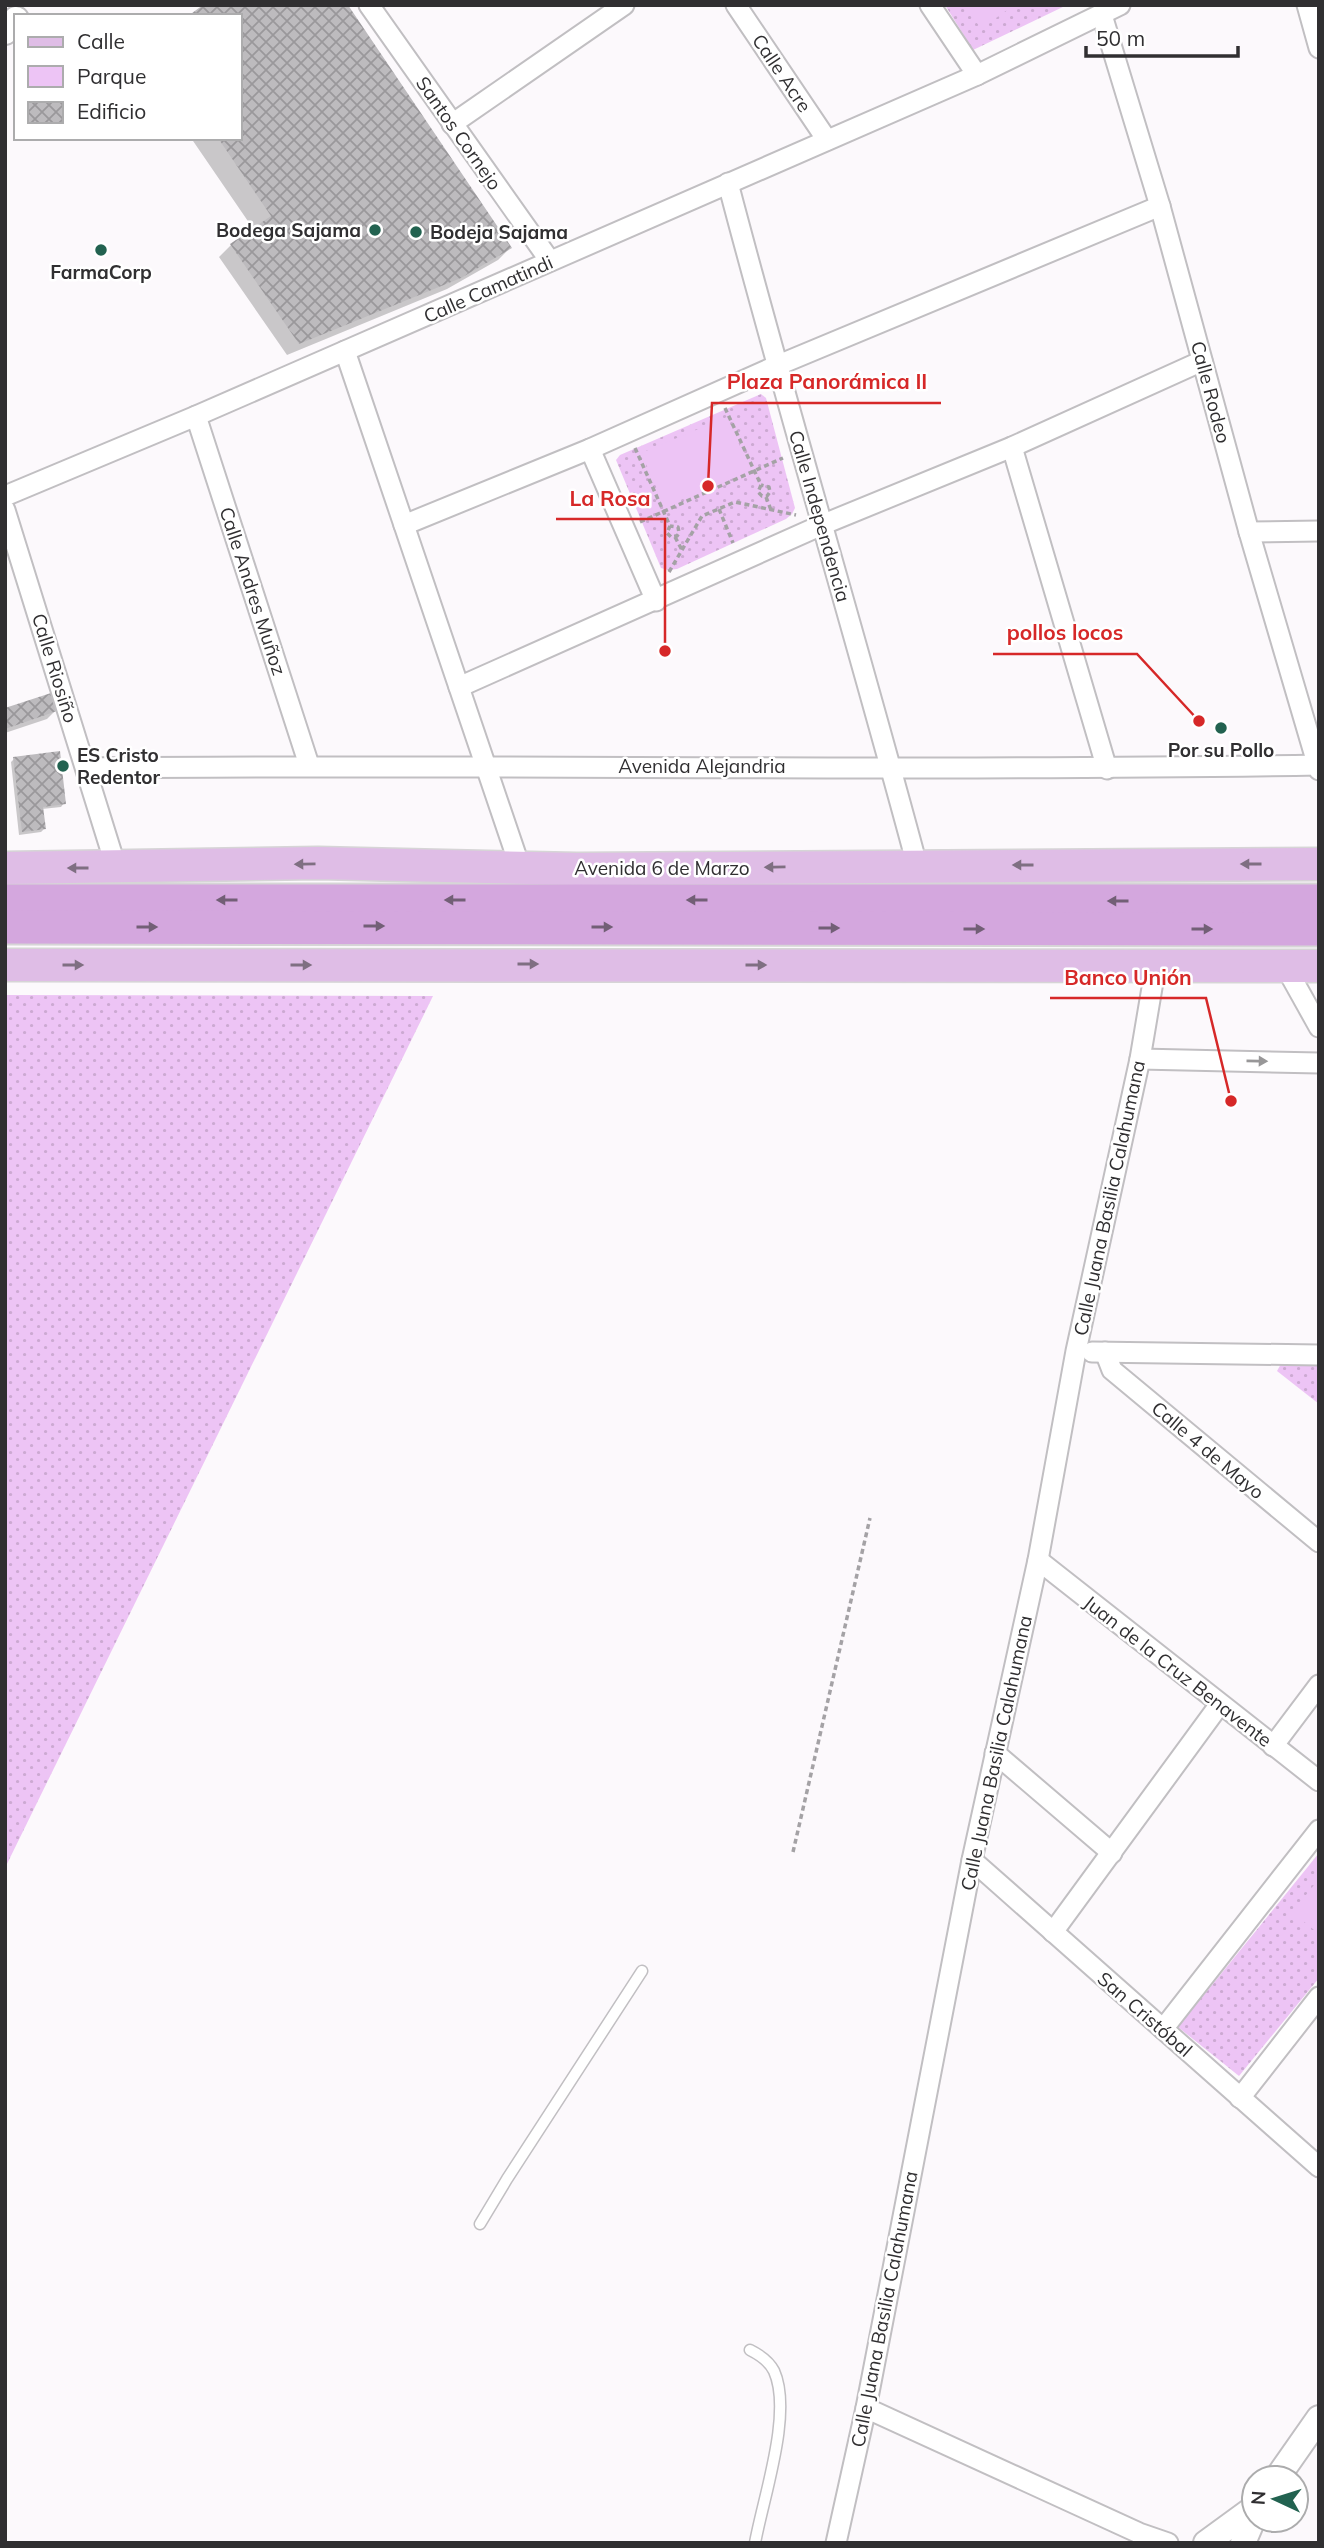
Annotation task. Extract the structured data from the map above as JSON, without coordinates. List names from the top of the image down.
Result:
{
  "streets": {
    "highway": ["Avenida 6 de Marzo"],
    "street": [
      "Calle Acre",
      "Santos Cornejo",
      "Calle Camatindi",
      "Calle Rodeo",
      "Calle Independencia",
      "Calle Andres Muñoz",
      "Calle Riosiño",
      "Avenida Alejandria",
      "Calle Juana Basilia Calahumana",
      "Calle 4 de Mayo",
      "Juan de la Cruz Benavente",
      "San Cristóbal"
    ]
  },
  "crossings": [
    ["Calle Acre", "Calle Camatindi"],
    ["Santos Cornejo", "Calle Camatindi"],
    ["Calle Camatindi", "Calle Rodeo"],
    ["Calle Camatindi", "Calle Independencia"],
    ["Calle Camatindi", "Calle Andres Muñoz"],
    ["Calle Rodeo", "Avenida Alejandria"],
    ["Calle Independencia", "Avenida Alejandria"],
    ["Calle Independencia", "Avenida 6 de Marzo"],
    ["Calle Andres Muñoz", "Avenida Alejandria"],
    ["Calle Riosiño", "Avenida Alejandria"],
    ["Calle Riosiño", "Avenida 6 de Marzo"],
    ["Calle Juana Basilia Calahumana", "Juan de la Cruz Benavente"],
    ["Calle Juana Basilia Calahumana", "San Cristóbal"]
  ],
  "places": [
    "Bodega Sajama",
    "Bodeja Sajama",
    "FarmaCorp",
    "Plaza Panorámica II",
    "La Rosa",
    "pollos locos",
    "Por su Pollo",
    "ES Cristo Redentor",
    "Banco Unión"
  ],
  "legend": ["Calle", "Parque", "Edificio"],
  "scale_bar": "50 m",
  "north": "left"
}
